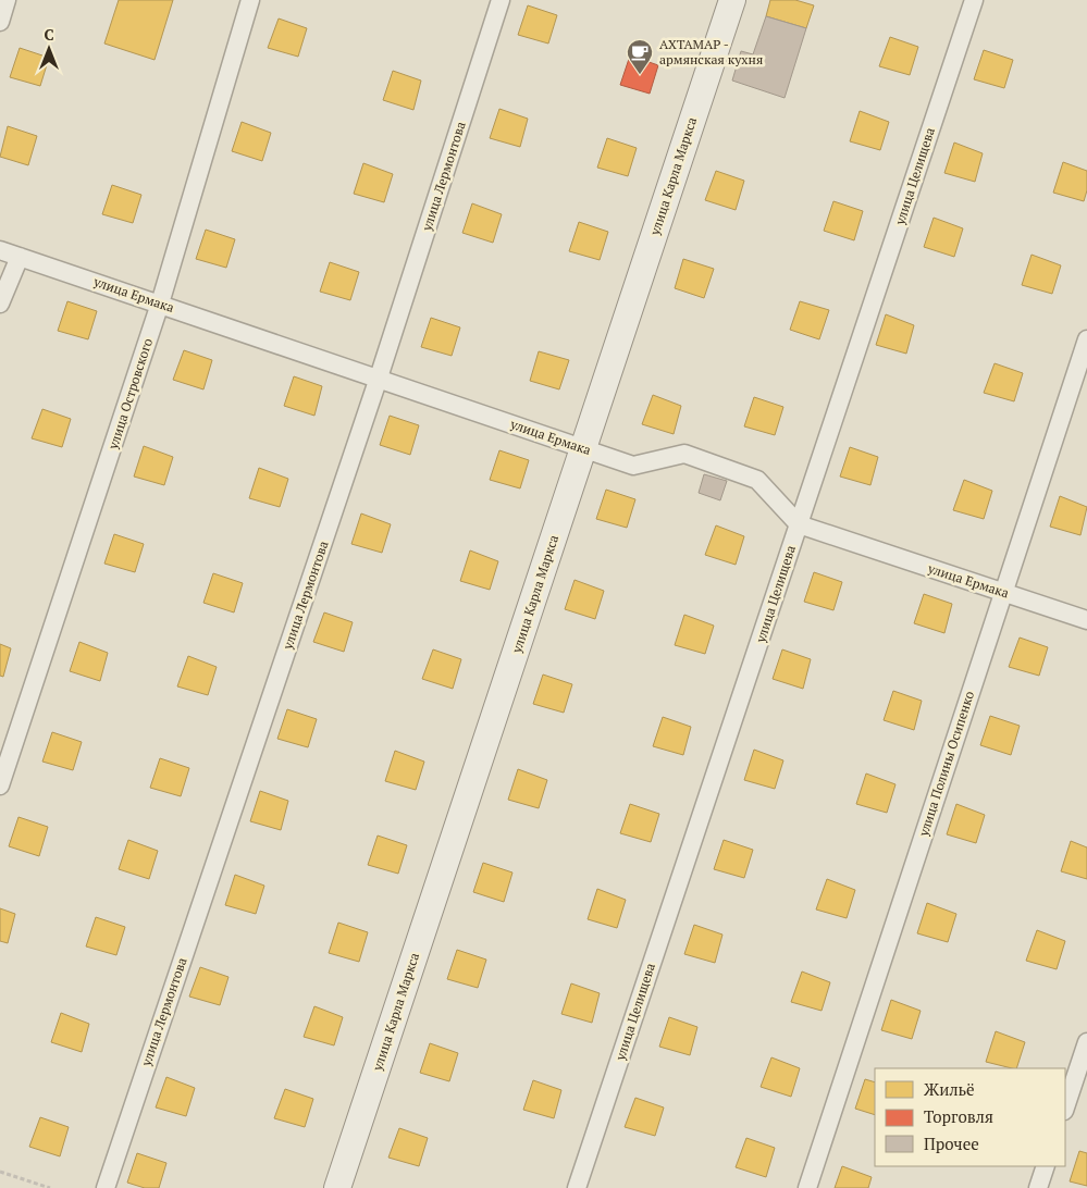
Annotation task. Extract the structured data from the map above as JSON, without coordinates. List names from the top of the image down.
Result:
{
  "streets": {
    "main road": ["улица Карла Маркса"],
    "street": [
      "улица Лермонтова",
      "улица Целищева",
      "улица Ермака",
      "улица Островского",
      "улица Полины Осипенко"
    ]
  },
  "crossings": [
    ["улица Лермонтова", "улица Ермака"],
    ["улица Карла Маркса", "улица Ермака"],
    ["улица Целищева", "улица Ермака"],
    ["улица Ермака", "улица Островского"],
    ["улица Ермака", "улица Полины Осипенко"]
  ],
  "places": {
    "cafe": ["АХТАМАР - армянская кухня"]
  },
  "legend": ["Жильё", "Торговля", "Прочее"],
  "north": "top"
}
